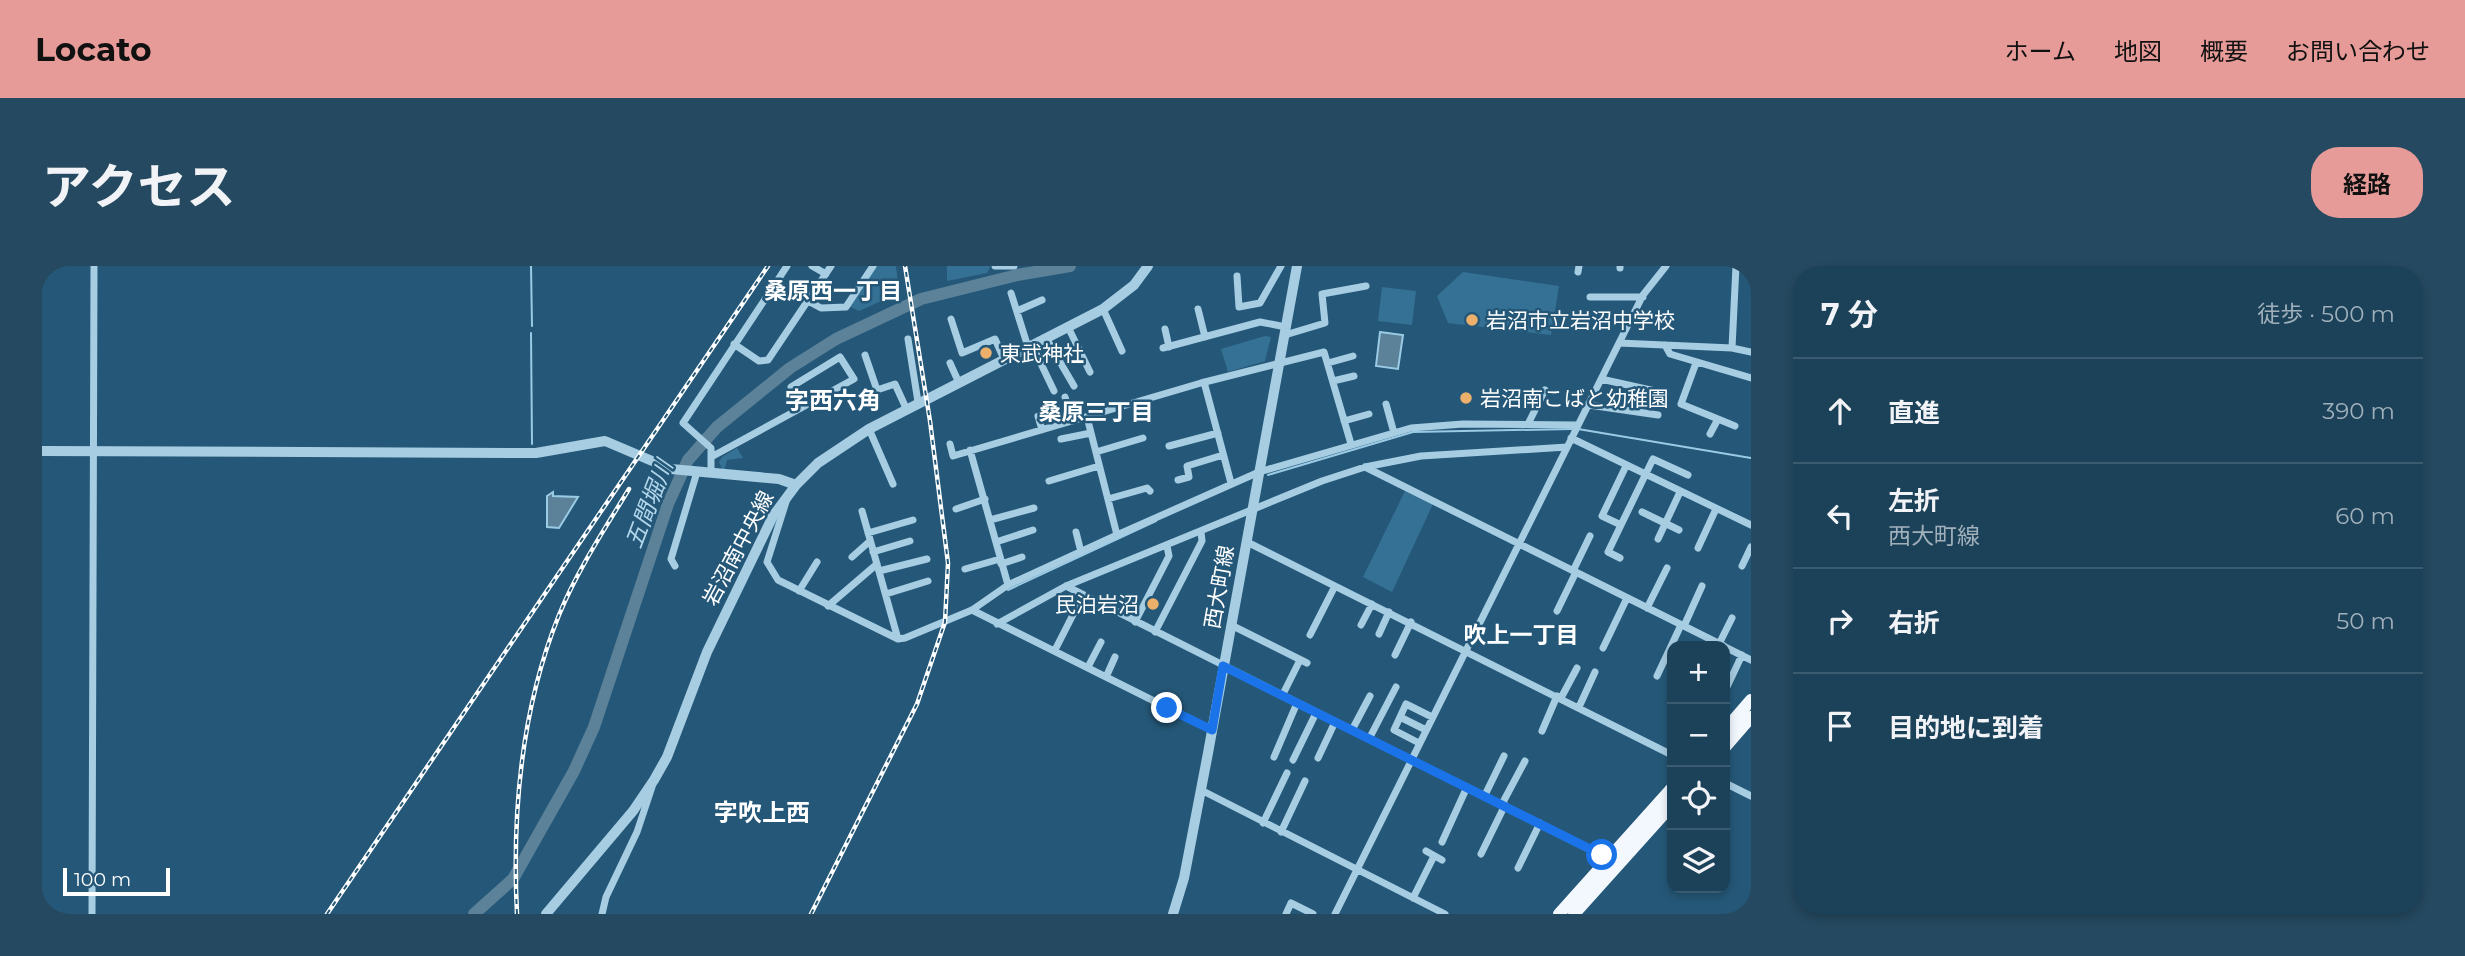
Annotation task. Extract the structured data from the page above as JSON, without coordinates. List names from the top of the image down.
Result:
{
  "streets": {
    "street": ["岩沼南中央線", "西大町線"]
  },
  "districts": [
    "桑原西一丁目",
    "字西六角",
    "桑原三丁目",
    "吹上一丁目",
    "字吹上西"
  ],
  "water": ["五間堀川"],
  "places": [
    "岩沼市立岩沼中学校",
    "東武神社",
    "岩沼南こばと幼稚園",
    "民泊岩沼"
  ],
  "scale_bar": "100 m",
  "page": {
    "header": "Locato",
    "nav": [
      "ホーム",
      "地図",
      "概要",
      "お問い合わせ"
    ],
    "title": "アクセス",
    "buttons": "経路",
    "heading": ["7 分", "徒歩 · 500 m"],
    "list": [
      ["直進", "390 m"],
      ["左折", "西大町線", "60 m"],
      ["右折", "50 m"],
      "目的地に到着"
    ],
    "map_buttons": ["+", "−"],
    "scale": "100 m"
  }
}
